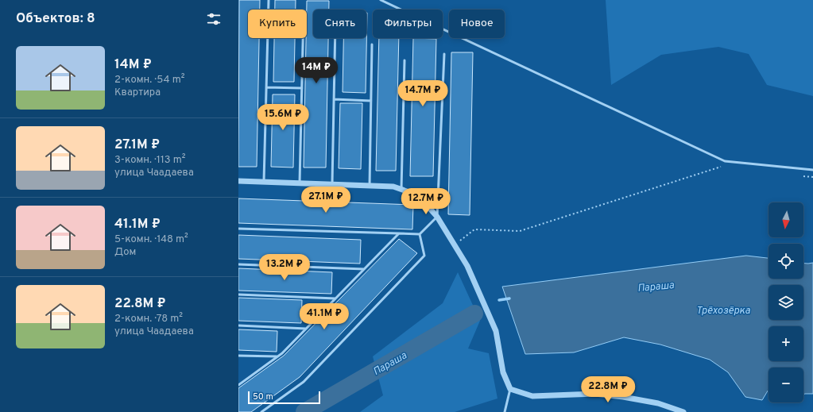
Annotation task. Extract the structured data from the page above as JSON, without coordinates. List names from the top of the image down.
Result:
{
  "water": ["Параша", "Трёхозёрка"],
  "scale_bar": "50 m",
  "north": "bottom",
  "page": {
    "heading": "Объектов: 8",
    "chip": [
      "Купить",
      "Снять",
      "Фильтры",
      "Новое"
    ],
    "list": [
      {
        "name": "14M ₽",
        "note": "2-комн. · 54 m² · Квартира"
      },
      {
        "name": "27.1M ₽",
        "note": "3-комн. · 113 m² · улица Чаадаева"
      },
      {
        "name": "41.1M ₽",
        "note": "5-комн. · 148 m² · Дом"
      },
      {
        "name": "22.8M ₽",
        "note": "2-комн. · 78 m² · улица Чаадаева"
      }
    ],
    "price": [
      "14M ₽",
      "14.7M ₽",
      "15.6M ₽",
      "27.1M ₽",
      "12.7M ₽",
      "13.2M ₽",
      "41.1M ₽",
      "22.8M ₽"
    ],
    "map_buttons": ["+", "−"],
    "scale": "50 m"
  }
}
